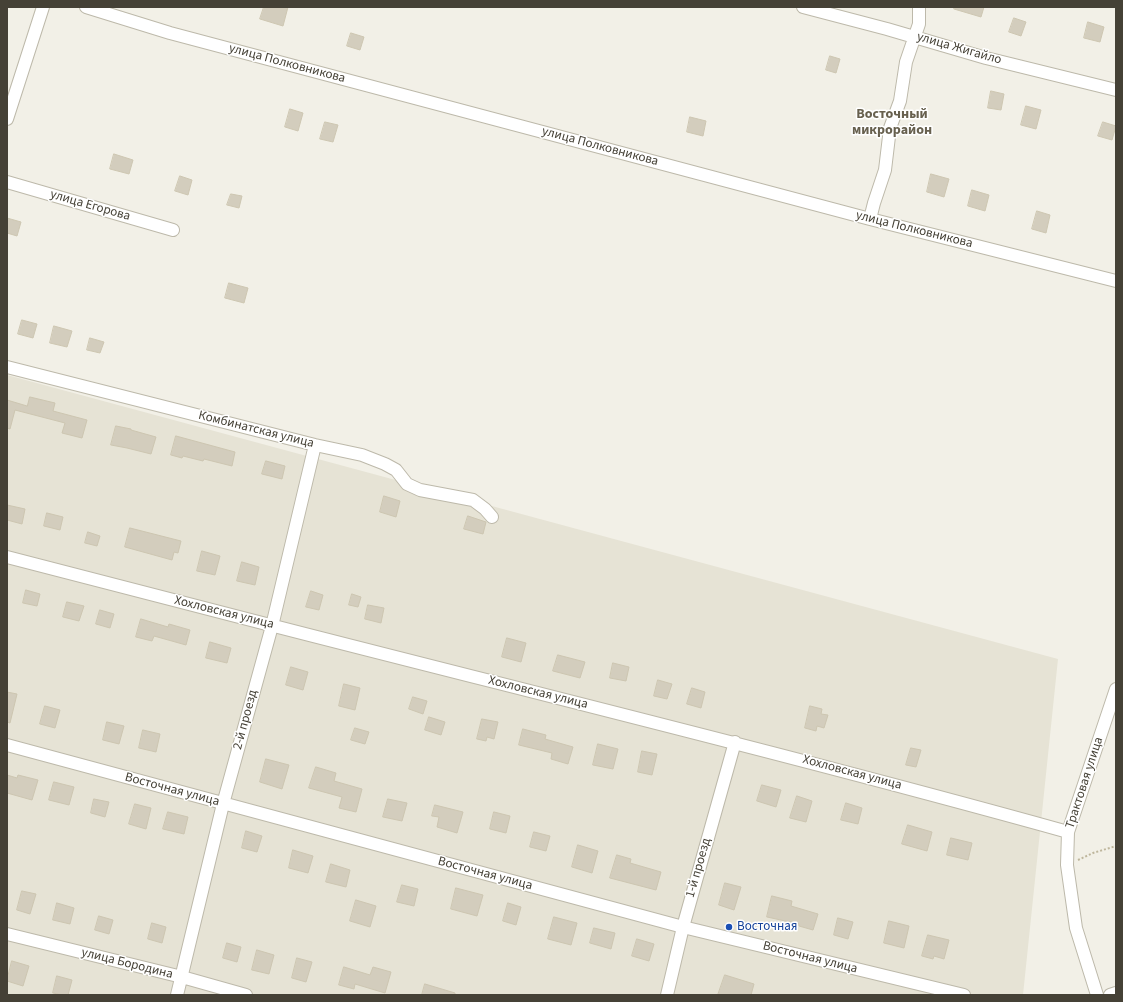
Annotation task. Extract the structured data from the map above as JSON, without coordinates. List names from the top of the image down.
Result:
{
  "streets": {
    "street": [
      "улица Жигайло",
      "улица Полковникова",
      "улица Егорова",
      "Комбинатская улица",
      "Хохловская улица",
      "2-й проезд",
      "Трактовая улица",
      "Восточная улица",
      "1-й проезд",
      "улица Бородина"
    ]
  },
  "crossings": [
    ["Комбинатская улица", "2-й проезд"],
    ["Хохловская улица", "2-й проезд"],
    ["Хохловская улица", "Трактовая улица"],
    ["Хохловская улица", "1-й проезд"],
    ["2-й проезд", "Восточная улица"],
    ["2-й проезд", "улица Бородина"],
    ["Восточная улица", "1-й проезд"]
  ],
  "districts": ["Восточный микрорайон"],
  "places": ["Восточная"]
}
